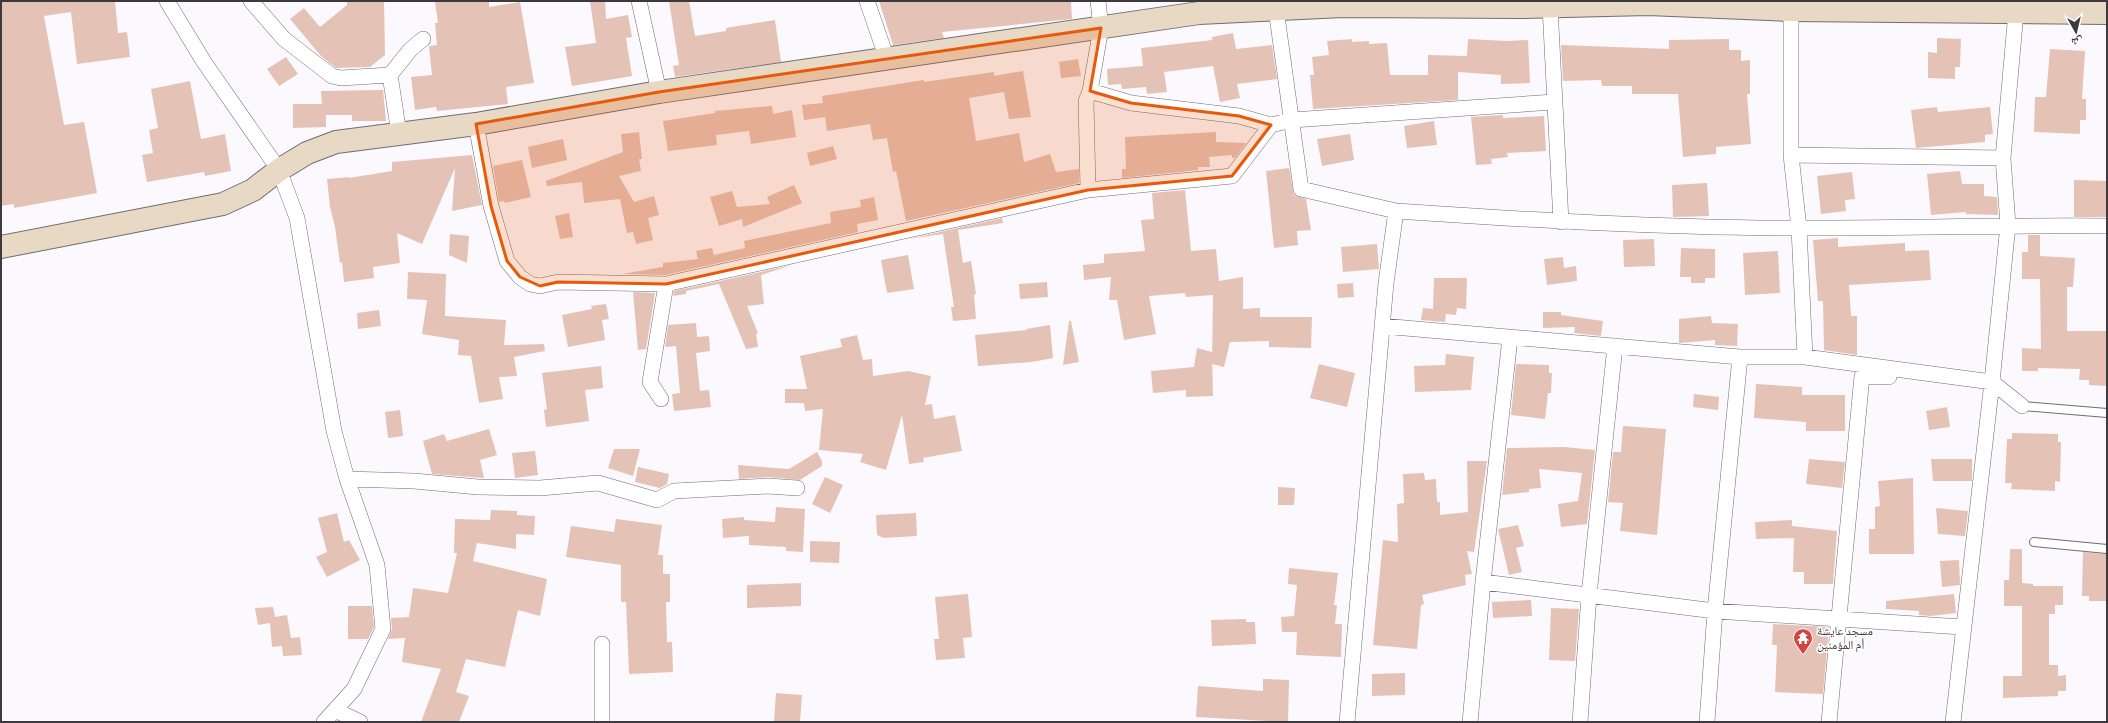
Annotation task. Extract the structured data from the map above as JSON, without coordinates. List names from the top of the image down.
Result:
{
  "places": {
    "temple": ["مسجد عايشة أم المؤمنين"]
  },
  "north": "bottom"
}
